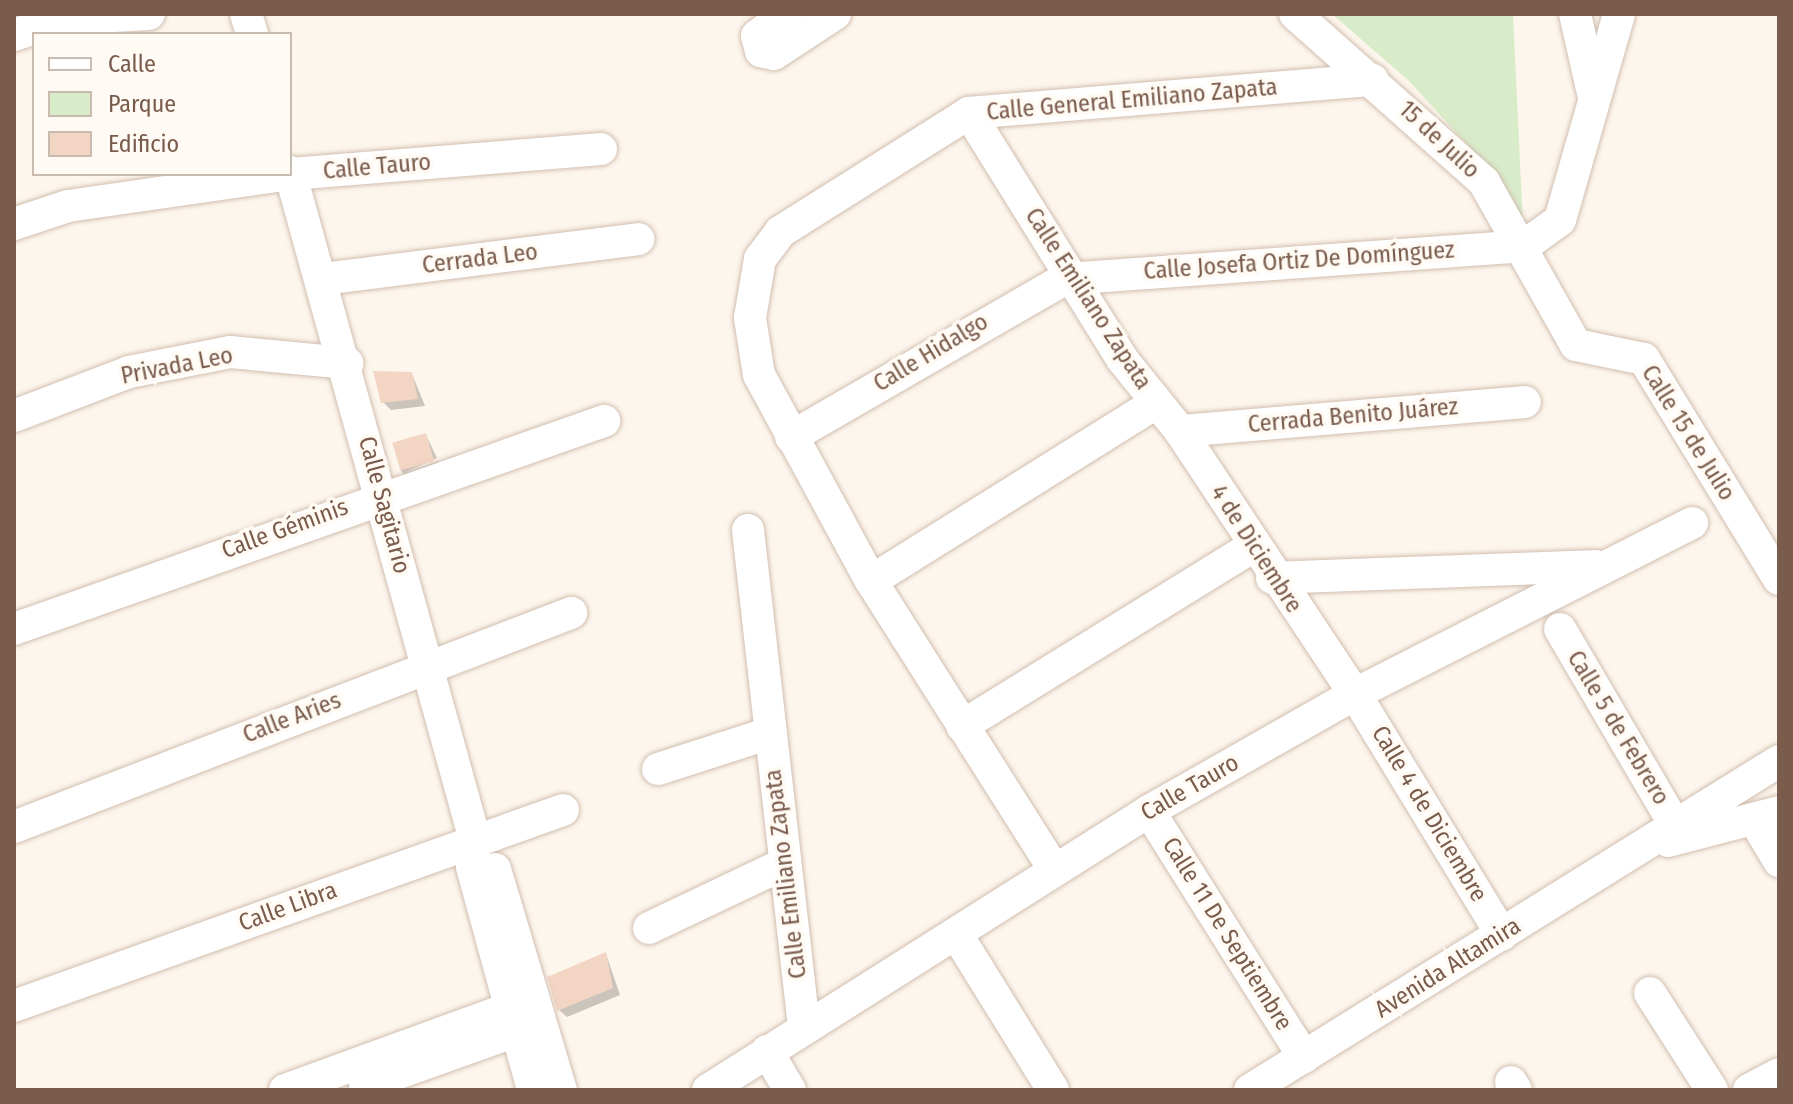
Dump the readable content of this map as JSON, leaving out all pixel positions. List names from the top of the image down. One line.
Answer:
{"streets":{"street":["Calle General Emiliano Zapata","15 de Julio","Calle Tauro","Cerrada Leo","Calle Josefa Ortiz De Domínguez","Calle Emiliano Zapata","Calle Hidalgo","Privada Leo","Cerrada Benito Juárez","Calle 15 de Julio","Calle Sagitario","Calle Géminis","4 de Diciembre","Calle Aries","Calle 5 de Febrero","Calle 4 de Diciembre","Calle Libra","Calle 11 De Septiembre","Avenida Altamira"]},"crossings":[["Calle General Emiliano Zapata","15 de Julio"],["Calle General Emiliano Zapata","Calle Emiliano Zapata"],["Calle General Emiliano Zapata","Calle Hidalgo"],["15 de Julio","Calle Josefa Ortiz De Domínguez"],["15 de Julio","Calle 15 de Julio"],["Calle Tauro","Calle Emiliano Zapata"],["Calle Tauro","4 de Diciembre"],["Calle Tauro","Calle 4 de Diciembre"],["Calle Tauro","Calle 11 De Septiembre"],["Cerrada Leo","Calle Sagitario"],["Calle Josefa Ortiz De Domínguez","Calle Emiliano Zapata"],["Calle Josefa Ortiz De Domínguez","Calle Hidalgo"],["Calle Josefa Ortiz De Domínguez","Calle 15 de Julio"],["Calle Emiliano Zapata","Calle Hidalgo"],["Calle Emiliano Zapata","4 de Diciembre"],["Privada Leo","Calle Sagitario"],["Cerrada Benito Juárez","4 de Diciembre"],["Calle Sagitario","Calle Géminis"],["Calle Sagitario","Calle Aries"],["Calle Sagitario","Calle Libra"],["4 de Diciembre","Calle 4 de Diciembre"],["Calle 5 de Febrero","Avenida Altamira"],["Calle 4 de Diciembre","Avenida Altamira"],["Calle 11 De Septiembre","Avenida Altamira"]],"legend":["Calle","Parque","Edificio"]}
